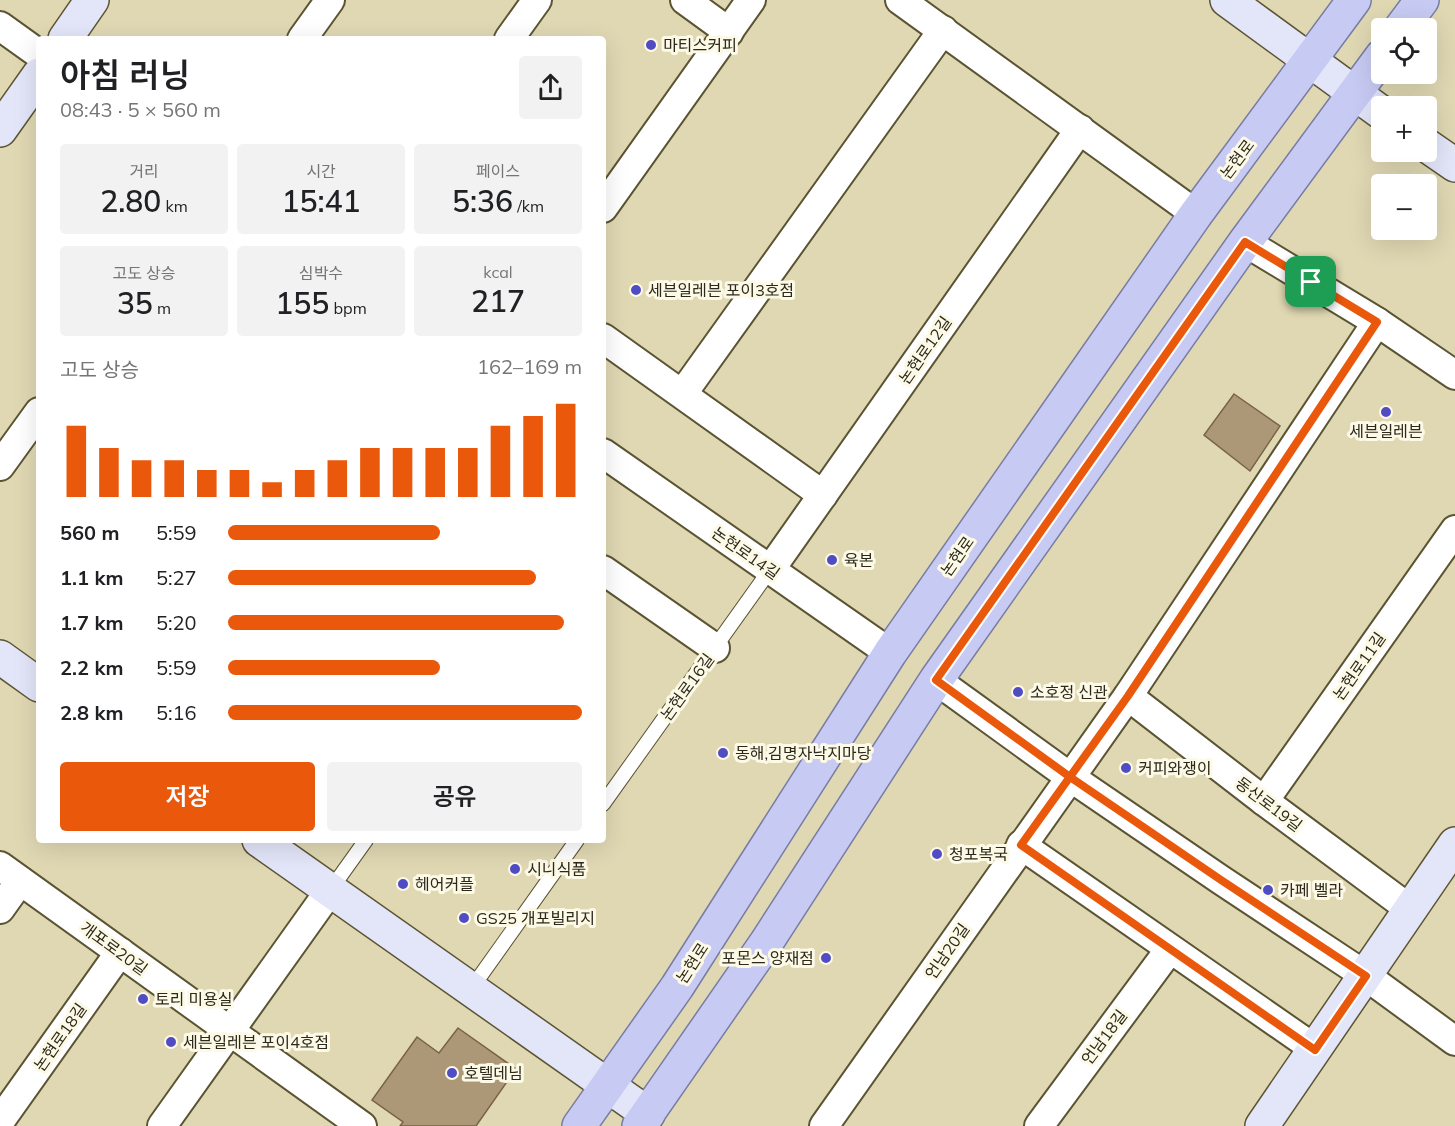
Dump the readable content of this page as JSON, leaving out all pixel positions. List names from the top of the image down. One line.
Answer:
{"streets":{"main road":["논현로"],"street":["논현로12길","논현로14길","논현로11길","동산로19길","개포로20길","언남20길","논현로18길","언남18길"],"lane":["논현로16길"]},"crossings":[["논현로","논현로14길"],["논현로12길","논현로14길"],["논현로12길","논현로16길"],["논현로14길","논현로16길"],["논현로11길","동산로19길"],["개포로20길","논현로18길"]],"places":["마티스커피","세븐일레븐 포이3호점","세븐일레븐","육본","소호정 신관","동해,김명자낙지마당","커피와쟁이","청포복국","시니식품","헤어커플","카페 벨라","GS25 개포빌리지","포몬스 양재점","토리 미용실","세븐일레븐 포이4호점","호텔데님"],"page":{"map_buttons":["+","−"],"heading":["아침 러닝","08:43 · 5 × 560 m"],"stats":[["거리","2.80 km"],["시간","15:41"],["페이스","5:36 /km"],["고도 상승","35 m"],["심박수","155 bpm"],["kcal","217"]],"chart":["고도 상승","162–169 m"],"list":[{"name":"560 m","note":"5:59"},{"name":"1.1 km","note":"5:27"},{"name":"1.7 km","note":"5:20"},{"name":"2.2 km","note":"5:59"},{"name":"2.8 km","note":"5:16"}],"buttons":["저장","공유"]}}
